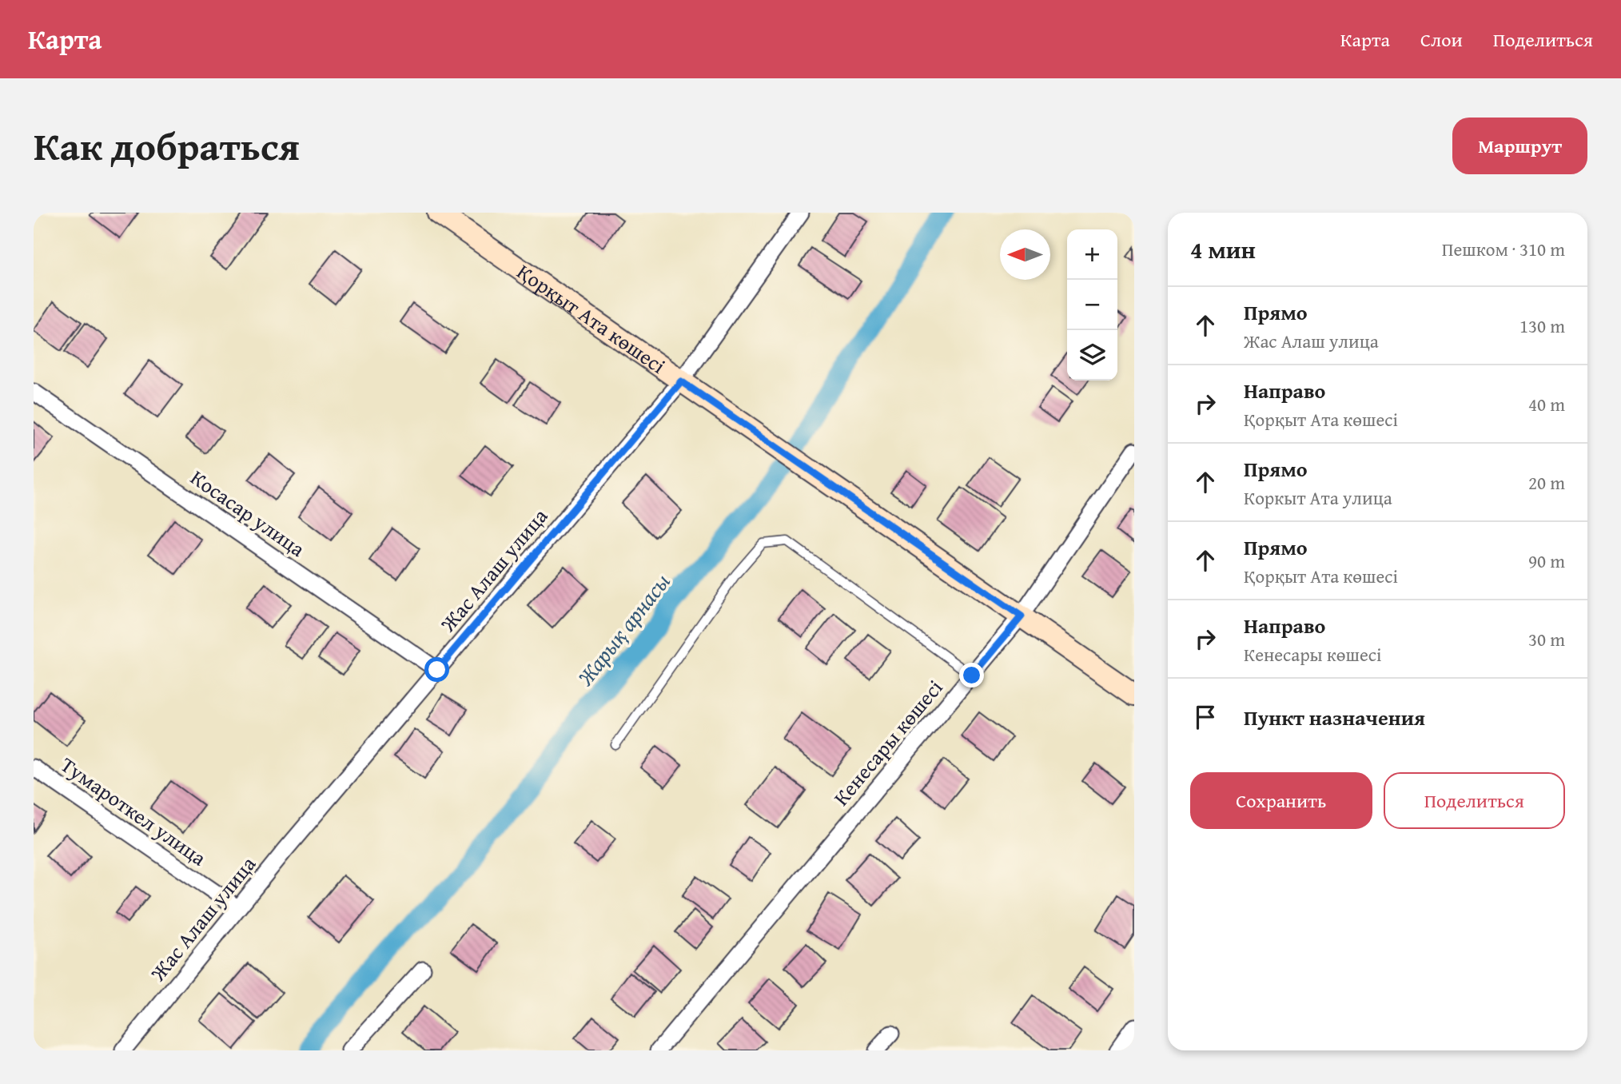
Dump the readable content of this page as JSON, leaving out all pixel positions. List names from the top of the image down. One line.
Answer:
{"streets":{"main road":["Қорқыт Ата көшесі"],"street":["Косасар улица","Жас Алаш улица","Кенесары көшесі","Тумароткел улица"]},"crossings":[["Қорқыт Ата көшесі","Жас Алаш улица"],["Қорқыт Ата көшесі","Кенесары көшесі"],["Косасар улица","Жас Алаш улица"],["Жас Алаш улица","Тумароткел улица"]],"water":["Жарық арнасы"],"north":"left","page":{"header":"Карта","nav":["Карта","Слои","Поделиться"],"title":"Как добраться","buttons":["Маршрут",["Сохранить","Поделиться"]],"heading":["4 мин","Пешком · 310 m"],"map_buttons":["+","−"],"list":[["Прямо","Жас Алаш улица","130 m"],["Направо","Қорқыт Ата көшесі","40 m"],["Прямо","Коркыт Ата улица","20 m"],["Прямо","Қорқыт Ата көшесі","90 m"],["Направо","Кенесары көшесі","30 m"],"Пункт назначения"]}}
